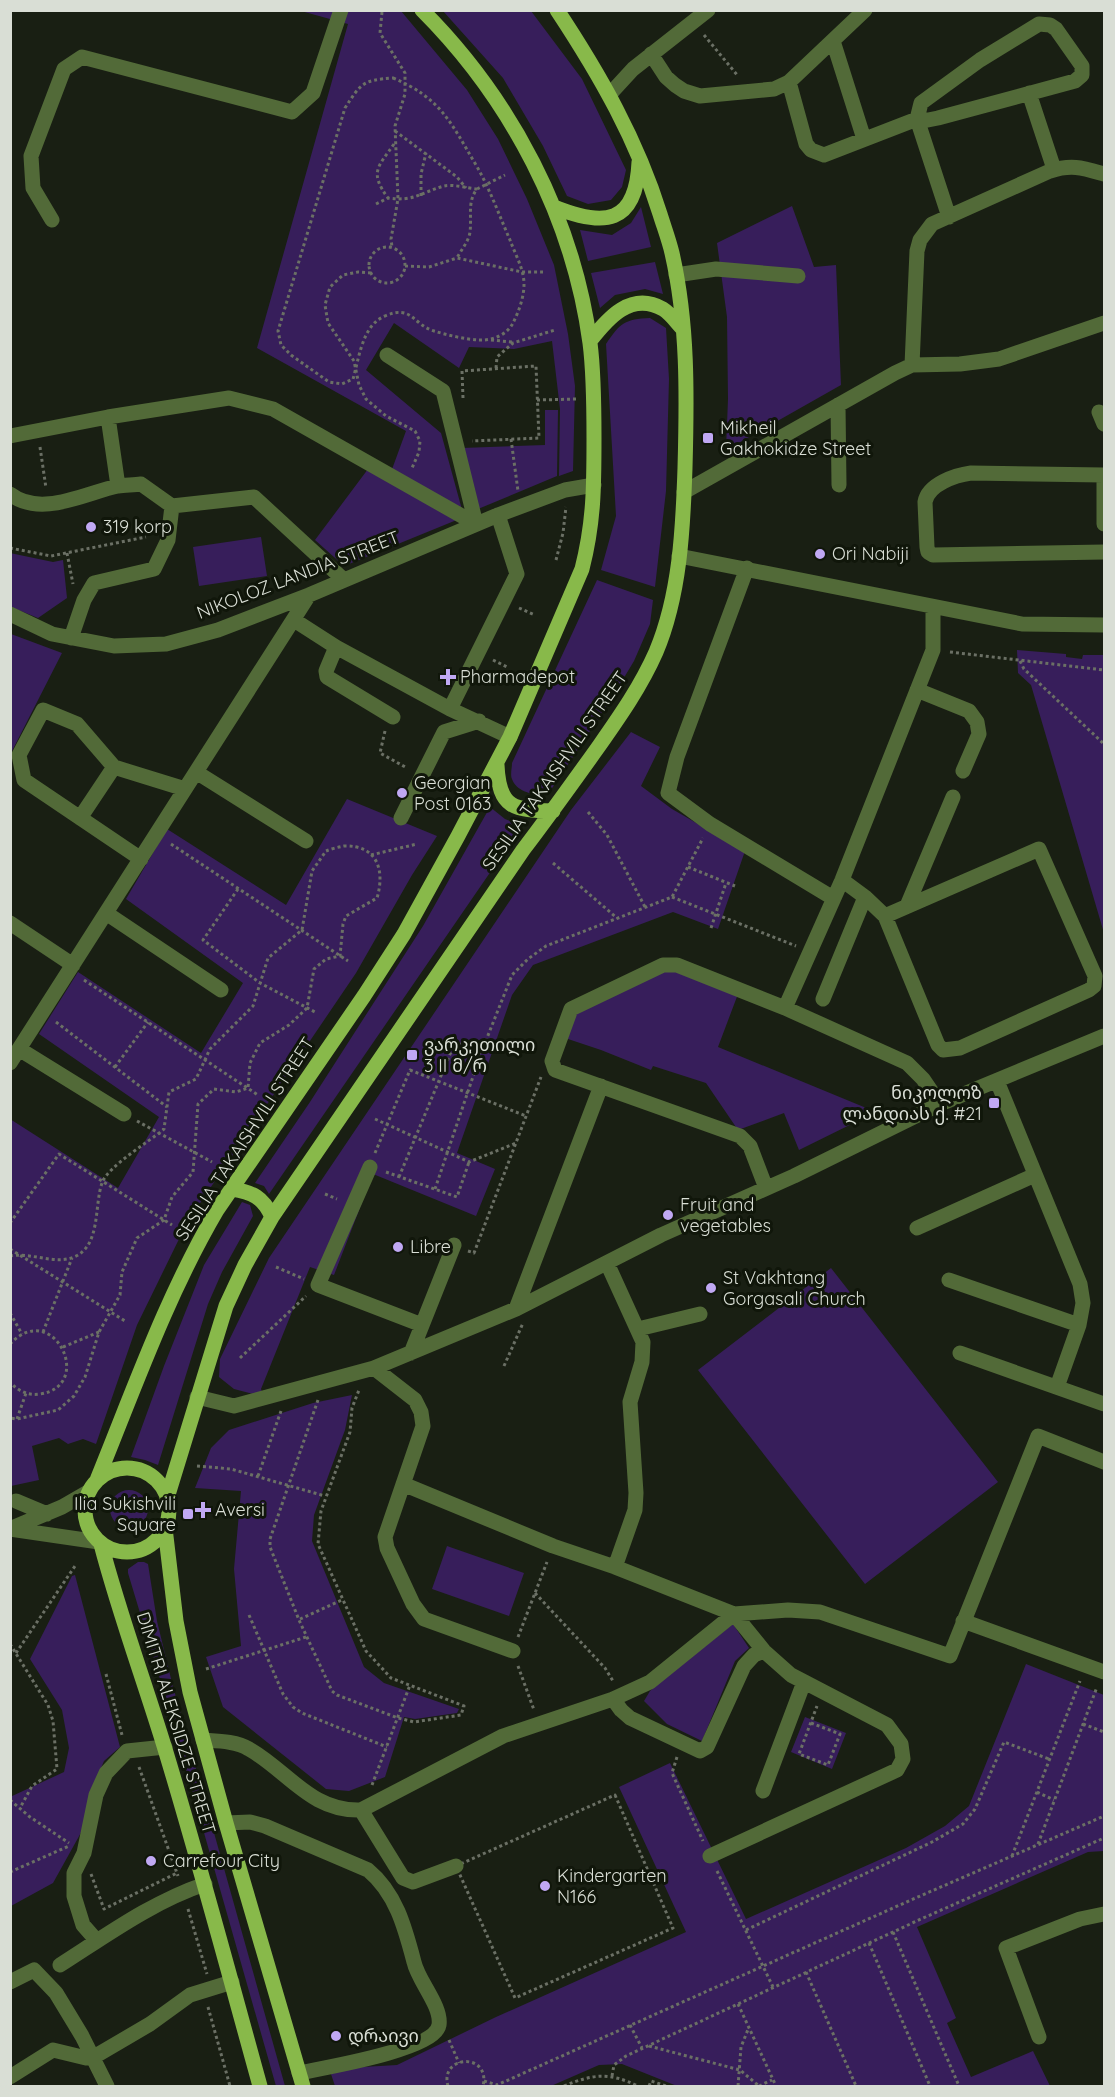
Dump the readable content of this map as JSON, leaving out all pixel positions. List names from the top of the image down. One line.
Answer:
{"streets":{"main road":["SESILIA TAKAISHVILI STREET","DIMITRI ALEKSIDZE STREET"],"street":["NIKOLOZ LANDIA STREET"]},"crossings":[["NIKOLOZ LANDIA STREET","SESILIA TAKAISHVILI STREET"],["SESILIA TAKAISHVILI STREET","DIMITRI ALEKSIDZE STREET"]],"places":{"transit":["Mikheil Gakhokidze Street","ვარკეთილი 3 II მ/რ","ნიკოლოზ ლანდიას ქ. #21","Ilia Sukishvili Square"],"other":["319 korp","Ori Nabiji","Georgian Post 0163","Fruit and vegetables","Libre","St Vakhtang Gorgasali Church","Carrefour City","Kindergarten N166","დრაივი"],"health":["Pharmadepot","Aversi"]}}
